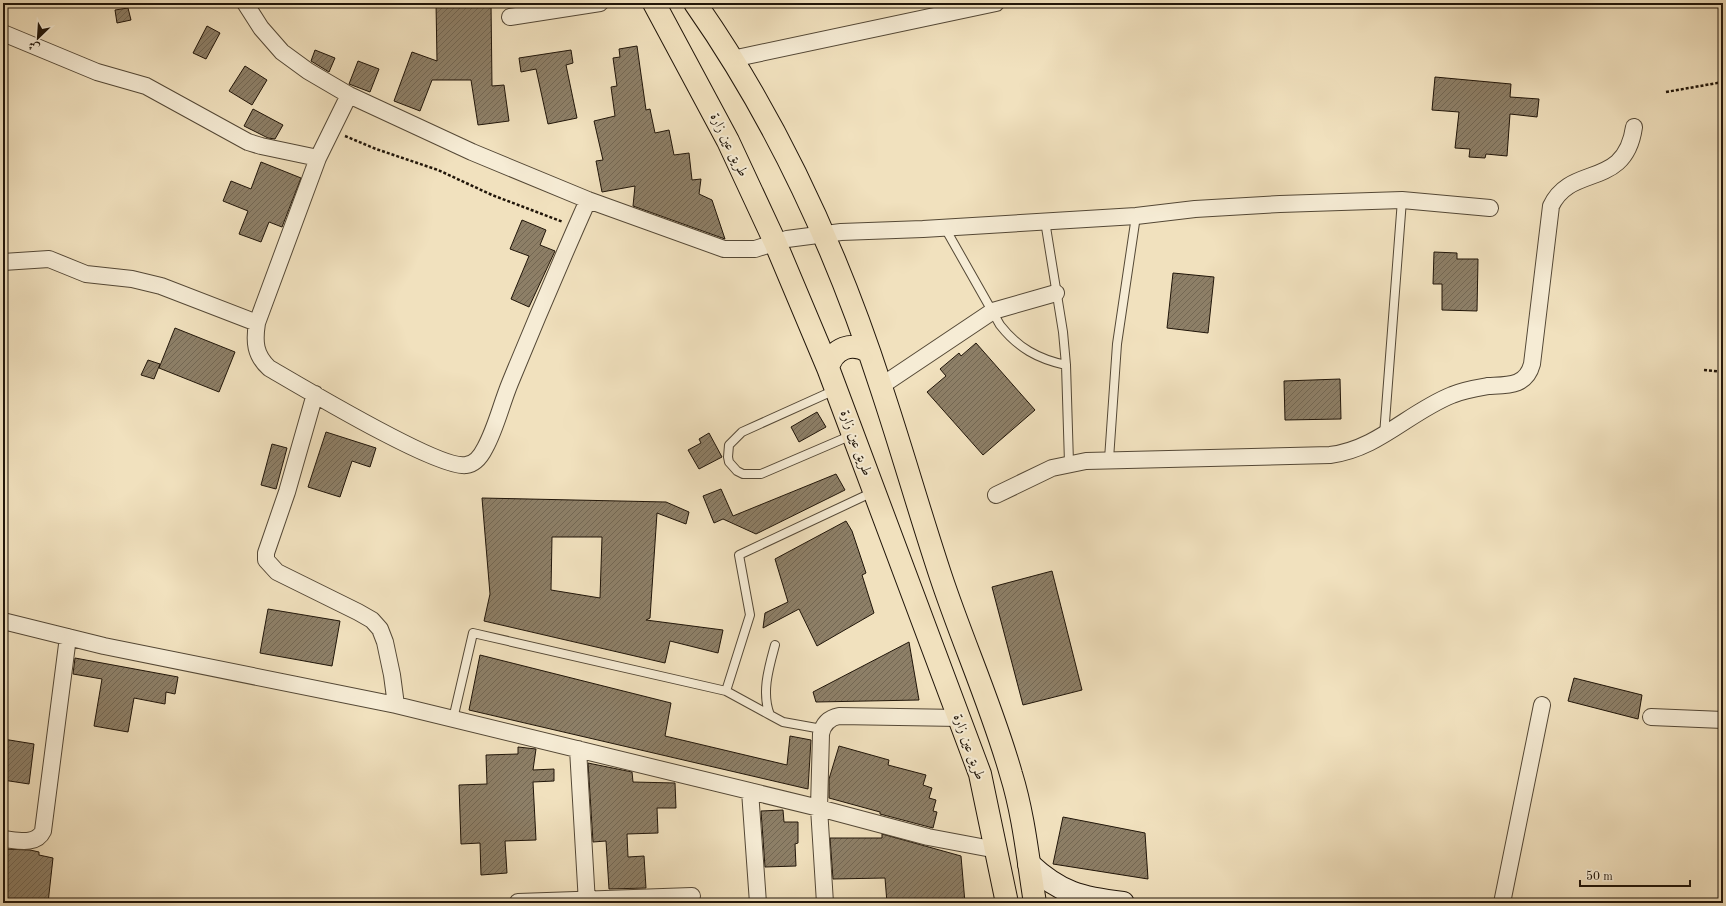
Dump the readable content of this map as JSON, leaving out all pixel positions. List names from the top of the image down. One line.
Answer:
{"streets":{"main road":["طريق عين زارة"]},"scale_bar":"50 m","north":"bottom left"}
